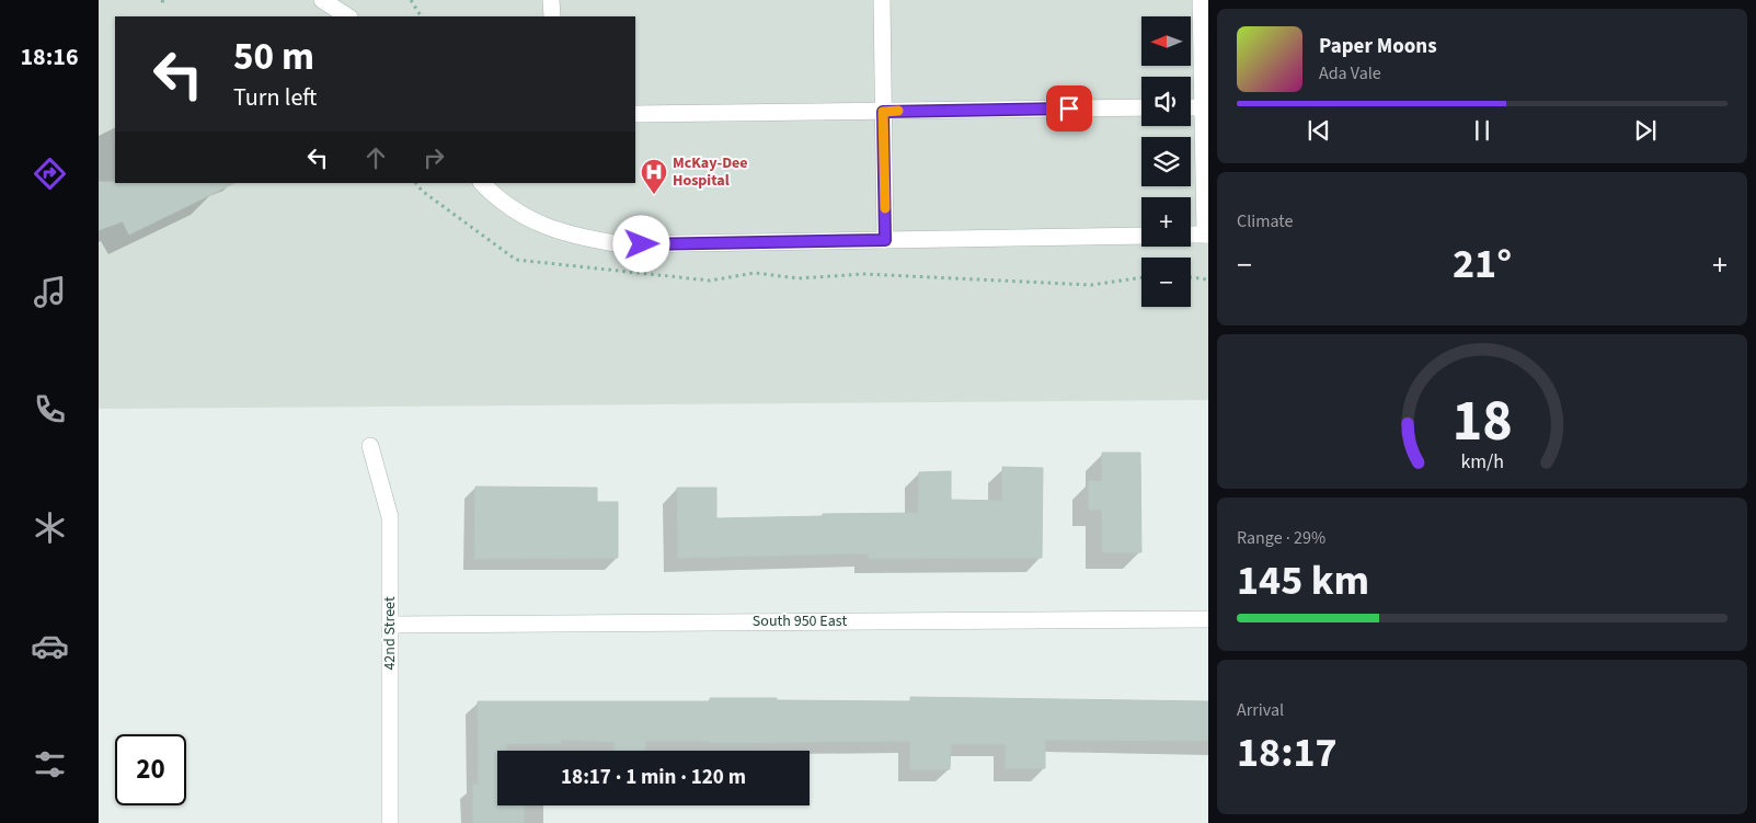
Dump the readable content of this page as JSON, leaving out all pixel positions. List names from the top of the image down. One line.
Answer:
{"streets":{"street":["South 950 East","42nd Street"]},"crossings":[["South 950 East","42nd Street"]],"places":{"hospital":["McKay-Dee Hospital"]},"north":"left","page":{"tabs":"18:16","map_buttons":["+","−"],"turn":["50 m","Turn left"],"song":["Paper Moons","Ada Vale"],"tile":["Climate",["Range · 29%","145 km"],["Arrival","18:17"]],"heat":["−","21°","+"],"limit":"20","trip":"18:17 · 1 min · 120 m","gauge":["18","km/h"]}}
